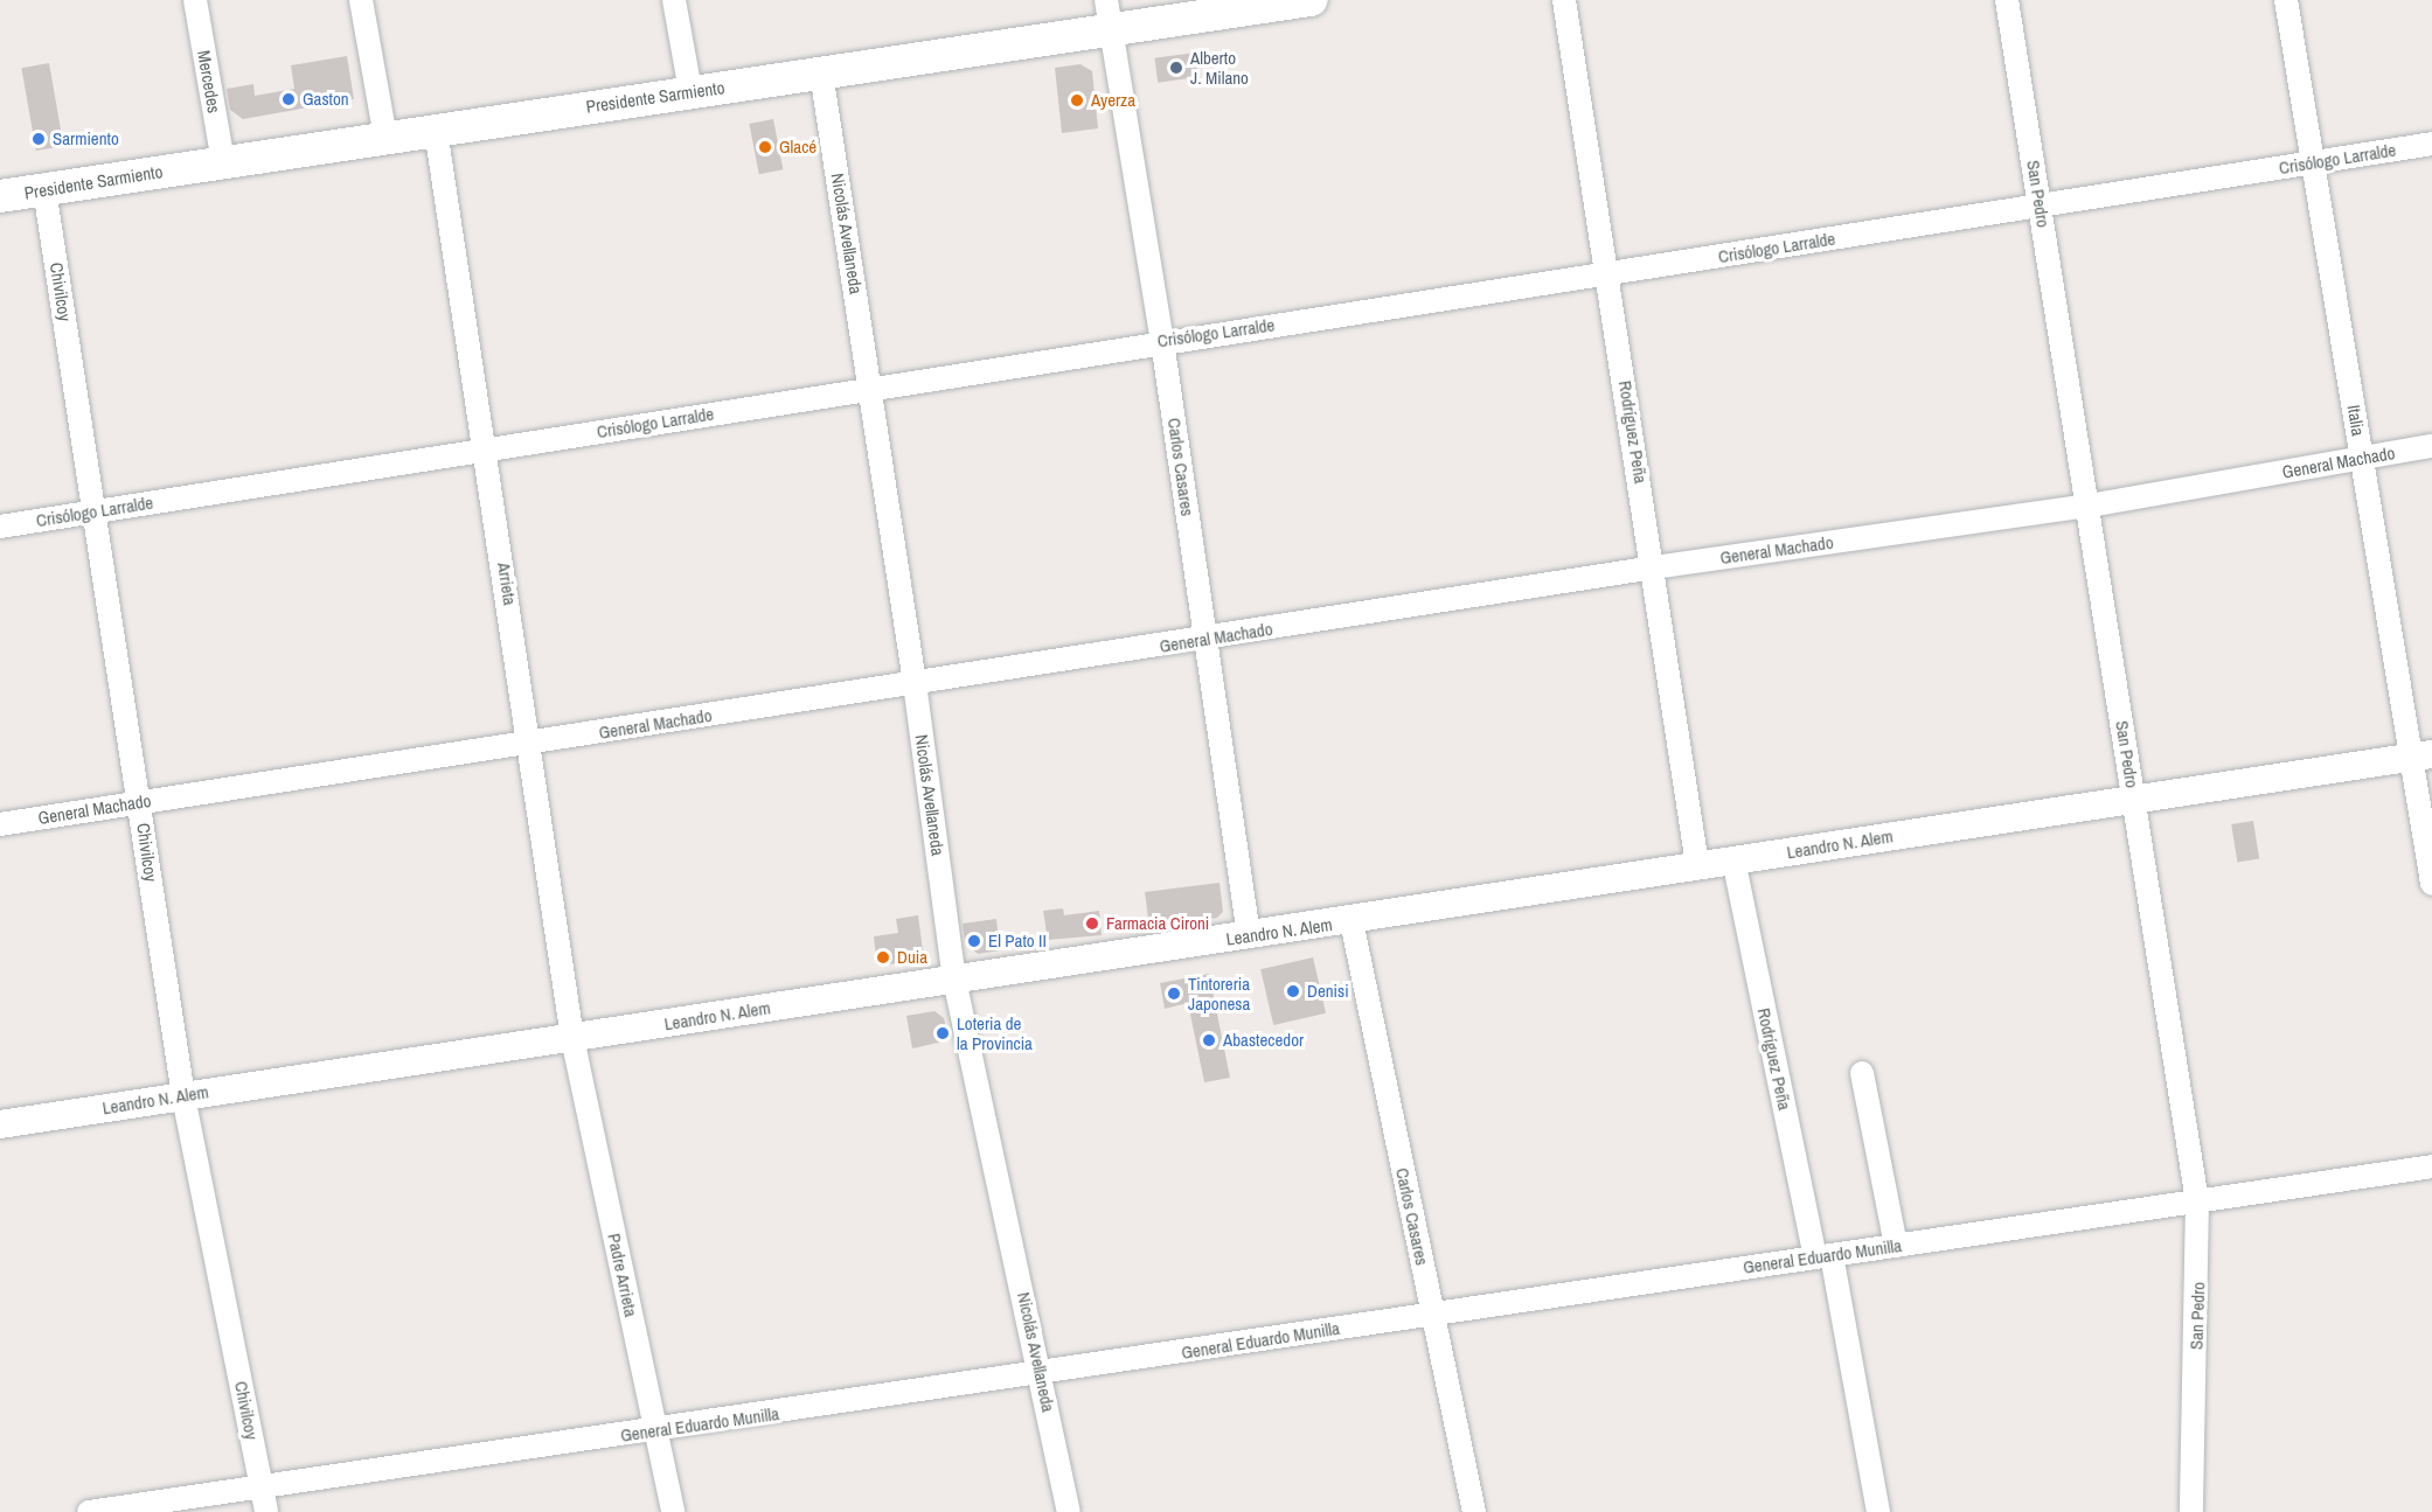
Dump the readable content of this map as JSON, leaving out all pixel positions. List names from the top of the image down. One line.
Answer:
{"streets":{"main road":["Presidente Sarmiento"],"street":["Mercedes","Crisólogo Larralde","San Pedro","Nicolás Avellaneda","Chivilcoy","Italia","Rodríguez Peña","General Machado","Carlos Casares","Arrieta","Leandro N. Alem","General Eduardo Munilla","Padre Arrieta"]},"crossings":[["Mercedes","Presidente Sarmiento"],["Presidente Sarmiento","Nicolás Avellaneda"],["Presidente Sarmiento","Chivilcoy"],["Presidente Sarmiento","Carlos Casares"],["Presidente Sarmiento","Arrieta"],["Crisólogo Larralde","San Pedro"],["Crisólogo Larralde","Nicolás Avellaneda"],["Crisólogo Larralde","Chivilcoy"],["Crisólogo Larralde","Italia"],["Crisólogo Larralde","Rodríguez Peña"],["Crisólogo Larralde","Carlos Casares"],["Crisólogo Larralde","Arrieta"],["San Pedro","General Machado"],["San Pedro","Leandro N. Alem"],["San Pedro","General Eduardo Munilla"],["Nicolás Avellaneda","General Machado"],["Nicolás Avellaneda","Leandro N. Alem"],["Nicolás Avellaneda","General Eduardo Munilla"],["Chivilcoy","General Machado"],["Chivilcoy","Leandro N. Alem"],["Chivilcoy","General Eduardo Munilla"],["Italia","General Machado"],["Italia","Leandro N. Alem"],["Rodríguez Peña","General Machado"],["Rodríguez Peña","Leandro N. Alem"],["Rodríguez Peña","General Eduardo Munilla"],["General Machado","Carlos Casares"],["General Machado","Arrieta"],["Carlos Casares","Leandro N. Alem"],["Carlos Casares","General Eduardo Munilla"],["Arrieta","Leandro N. Alem"],["Arrieta","Padre Arrieta"],["Leandro N. Alem","Padre Arrieta"],["General Eduardo Munilla","Padre Arrieta"]],"places":["Alberto J. Milano","Gaston","Ayerza","Sarmiento","Glacé","Farmacia Cironi","El Pato II","Duia","Denisi","Tintoreria Japonesa","Loteria de la Provincia","Abastecedor"]}
